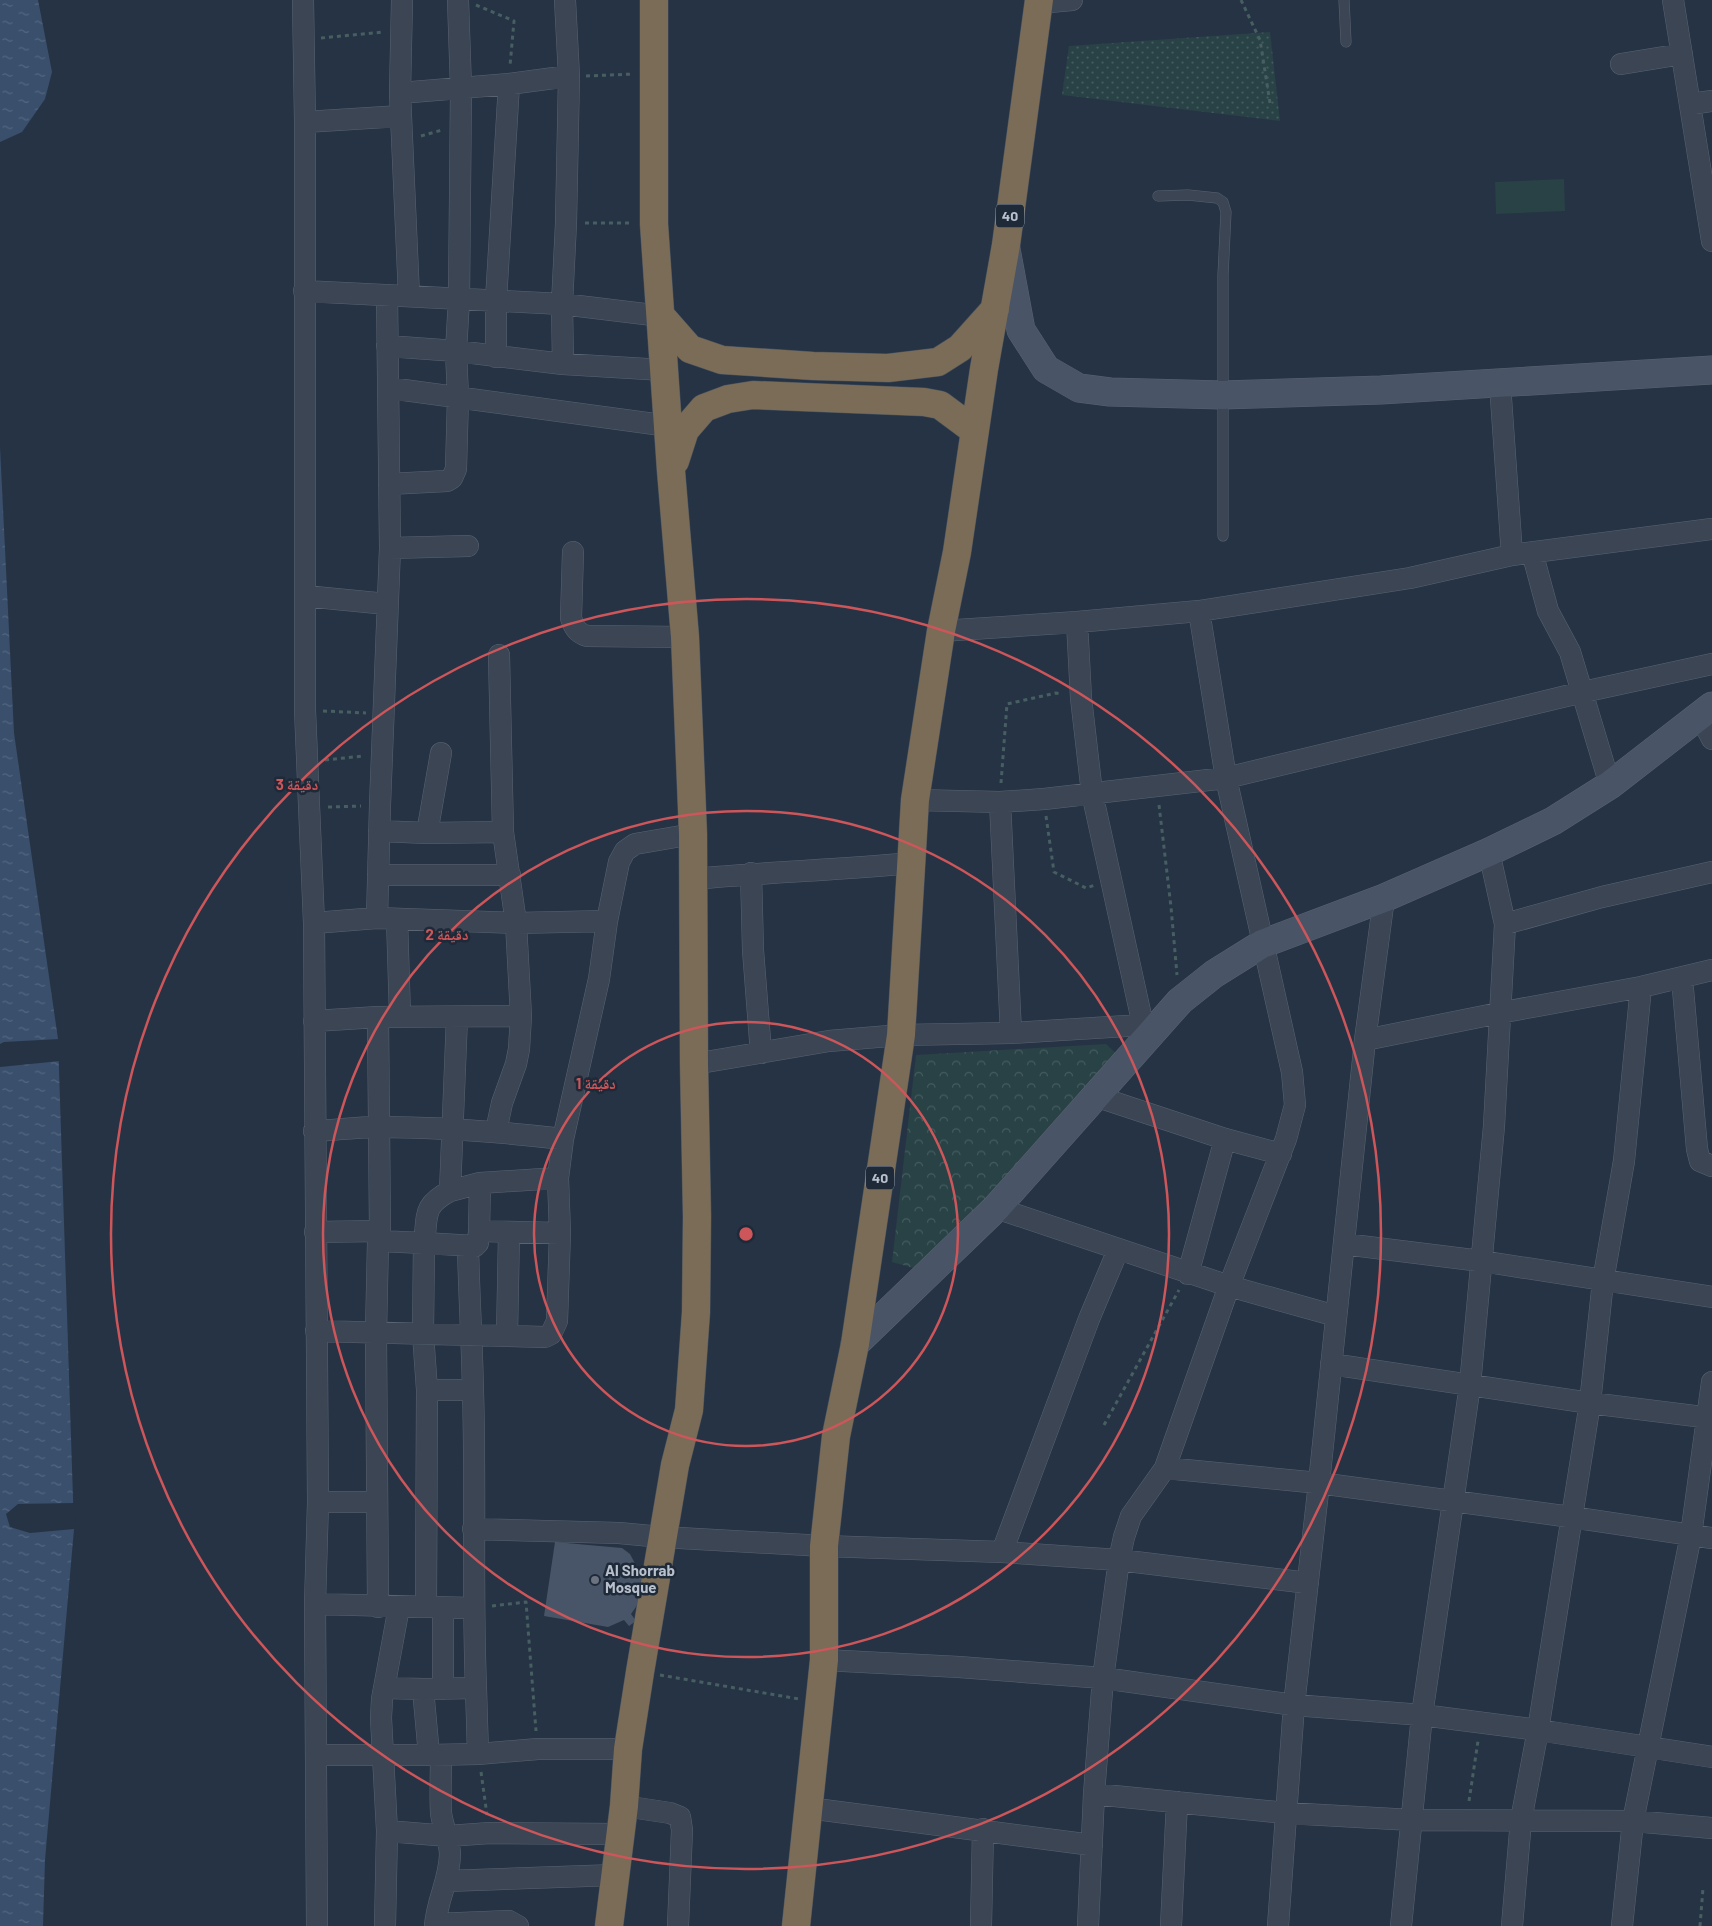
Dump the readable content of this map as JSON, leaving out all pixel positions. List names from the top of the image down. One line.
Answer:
{"streets":{"highway":["40"]},"places":["Al Shorrab Mosque"],"rings":["3 دقيقة","2 دقيقة","1 دقيقة"]}
